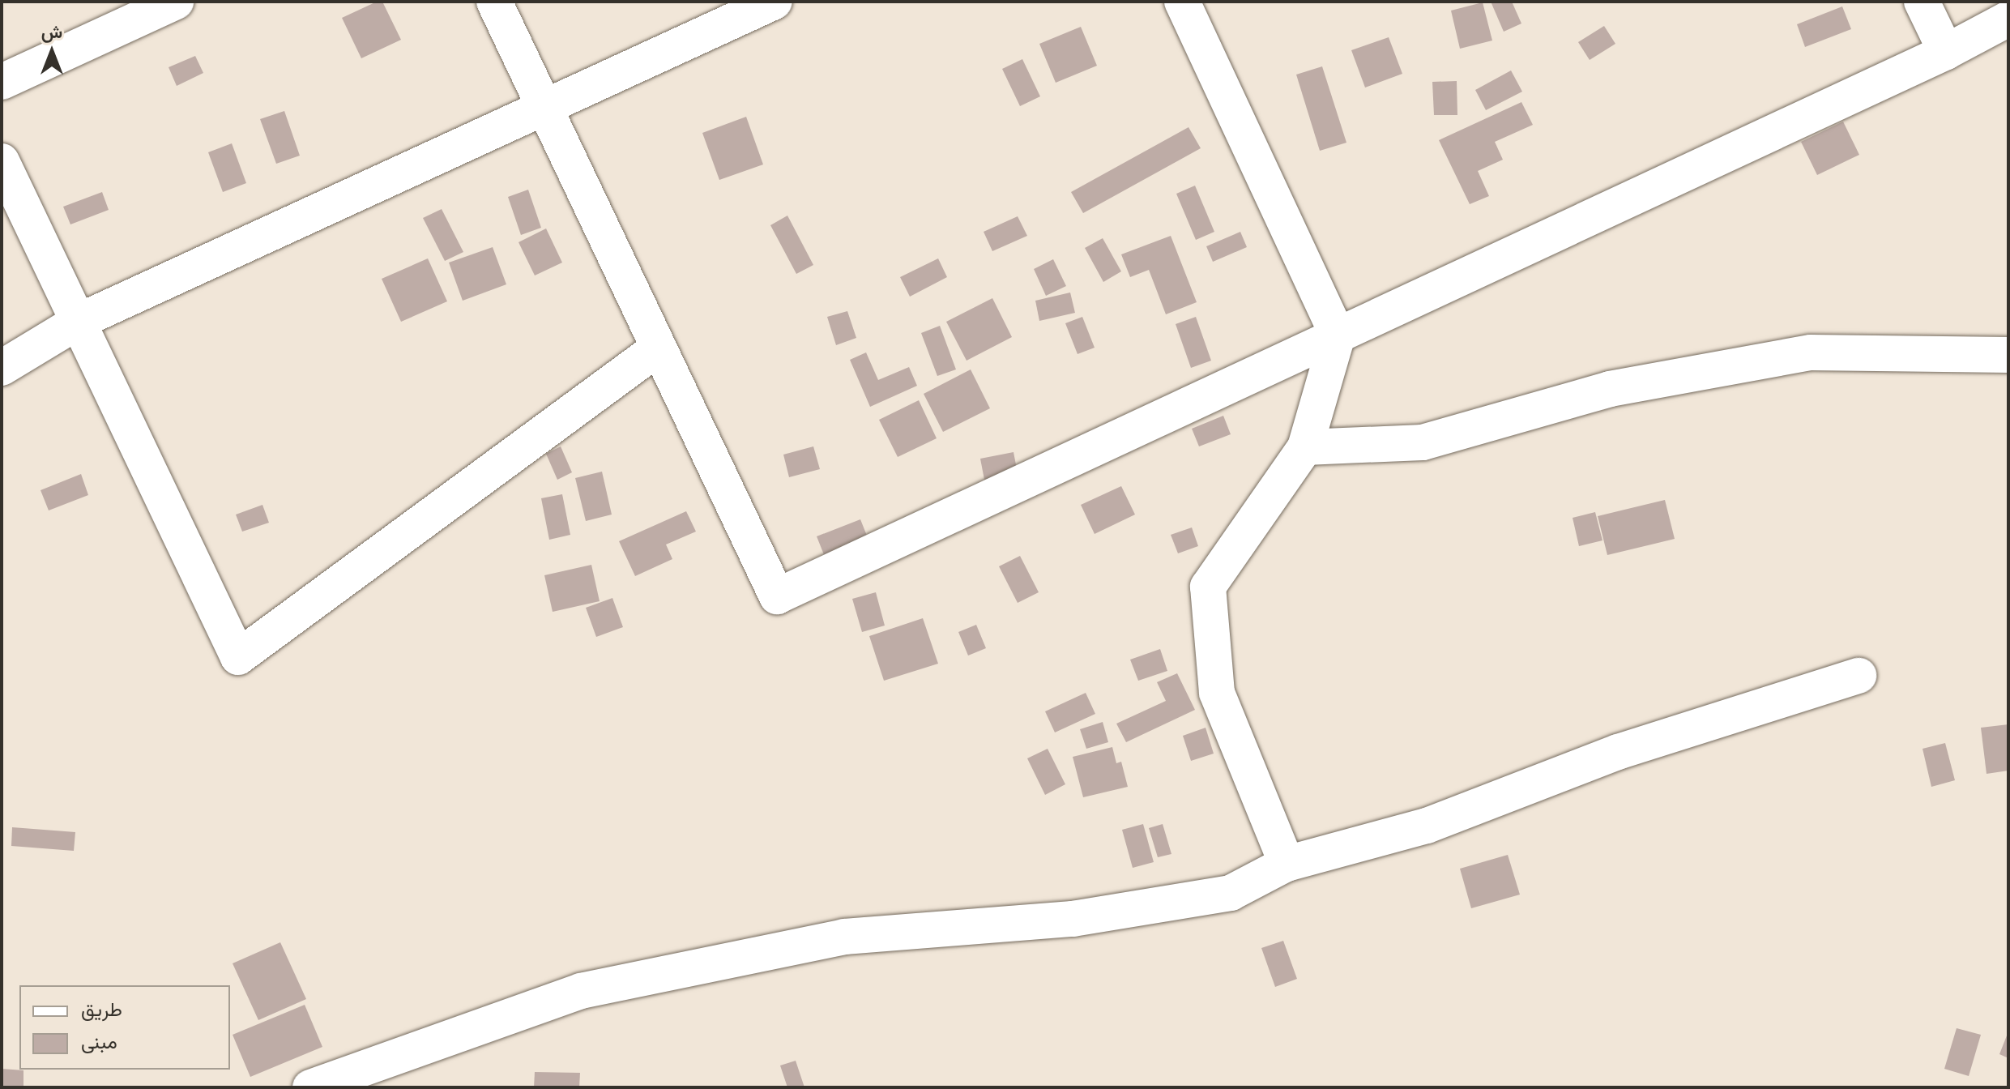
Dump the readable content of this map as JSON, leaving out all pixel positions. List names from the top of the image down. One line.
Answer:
{"legend":["طريق","مبنى"],"north":"top"}
